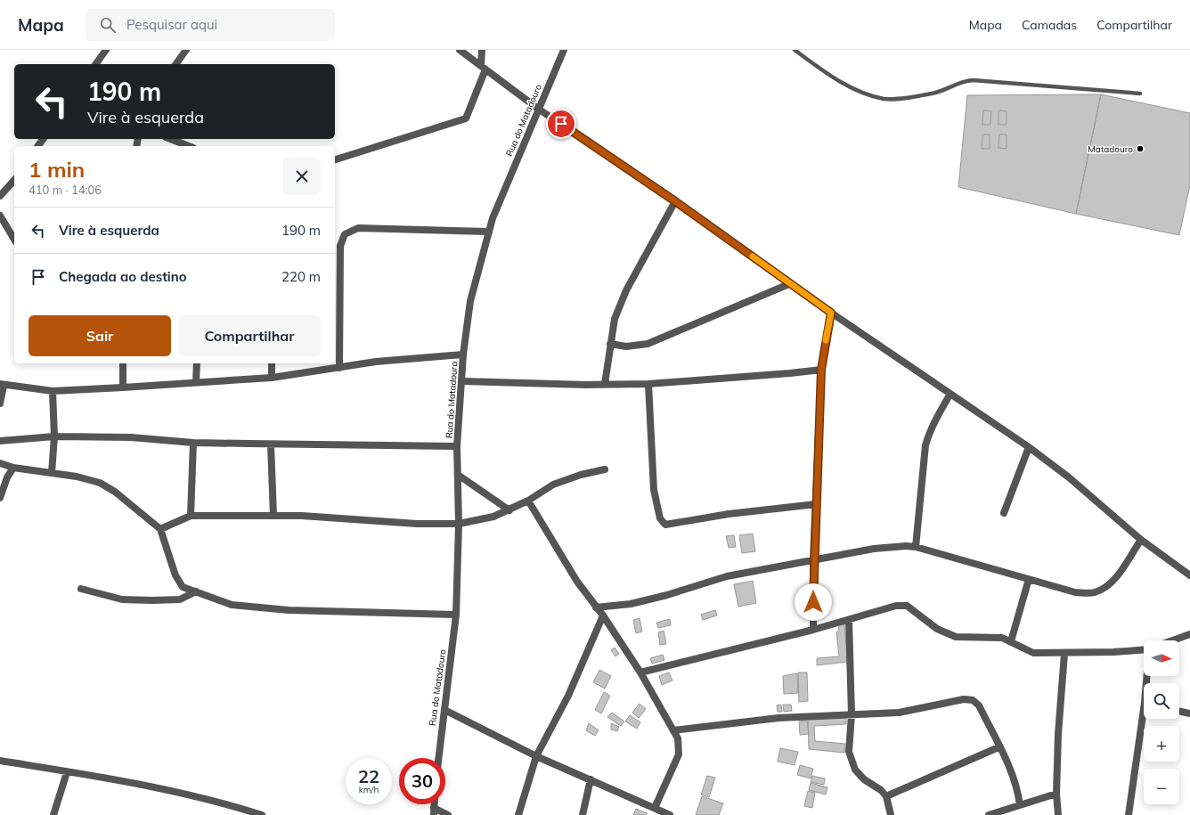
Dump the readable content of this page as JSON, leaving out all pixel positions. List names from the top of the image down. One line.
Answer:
{"streets":{"street":["Rua do Matadouro"]},"places":["Matadouro"],"north":"right","page":{"header":"Mapa","search":"Pesquisar aqui","nav":["Mapa","Camadas","Compartilhar"],"turn":["190 m","Vire à esquerda"],"heading":["1 min","410 m · 14:06"],"list":[{"name":"Vire à esquerda","value":"190 m"},{"name":"Chegada ao destino","value":"220 m"}],"buttons":["Sair","Compartilhar"],"map_buttons":["+","−"],"speed":"22 km/h","limit":"30"}}
